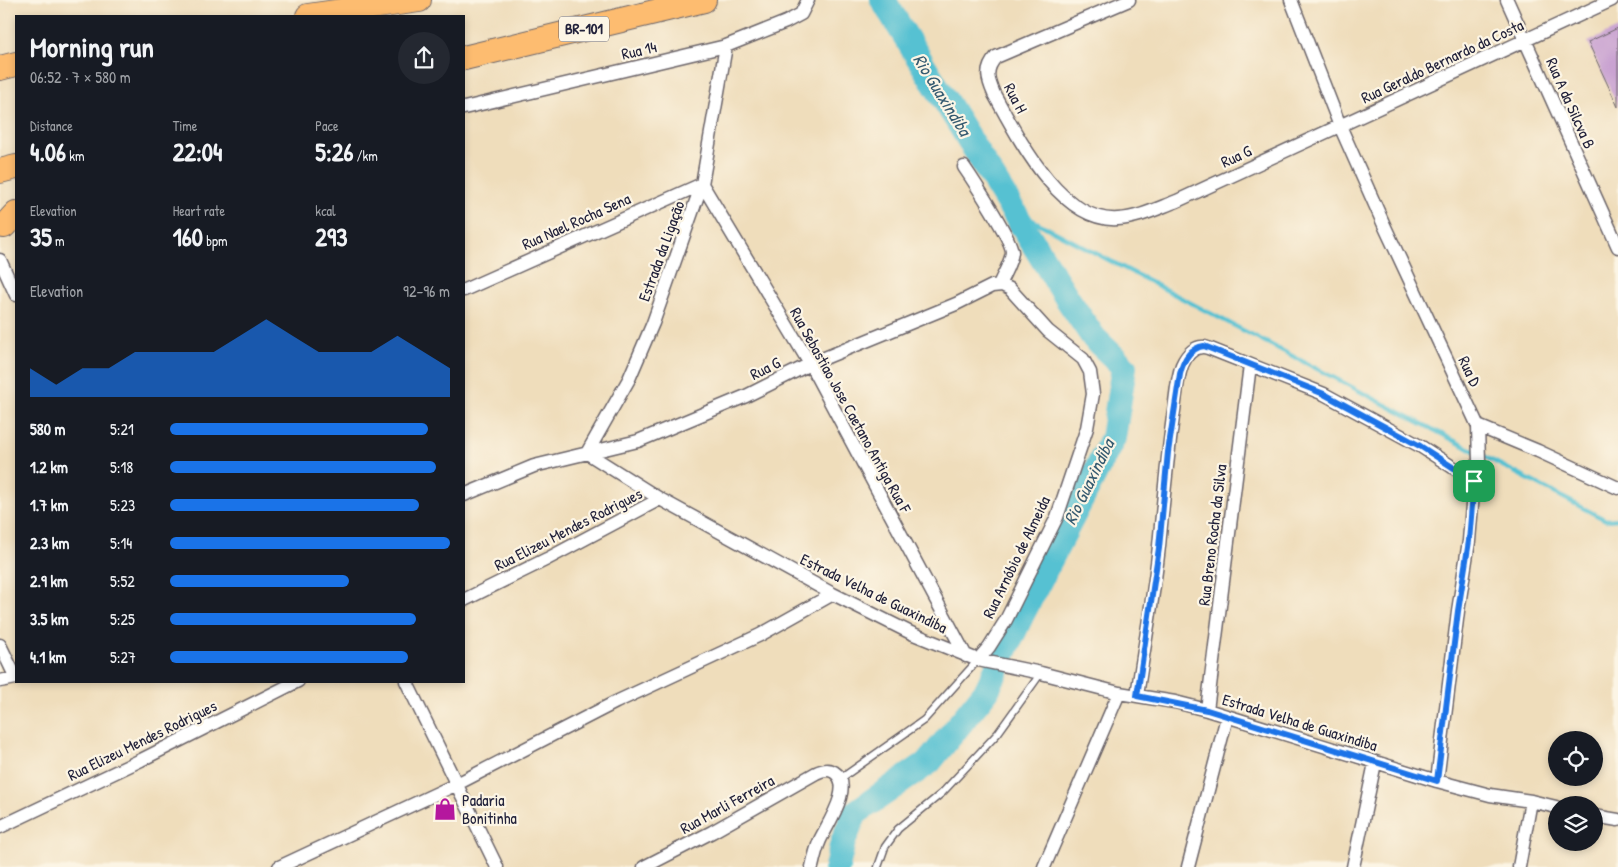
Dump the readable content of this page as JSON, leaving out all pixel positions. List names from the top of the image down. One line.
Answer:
{"streets":{"highway":["BR-101"],"street":["Rua 14","Rua Geraldo Bernardo da Costa","Rua H","Rua A da Silcva B","Rua G","Rua Nael Rocha Sena","Estrada da Ligação","Rua D","Rua Sebastiao Jose Caetano Antiga Rua F","Rua Elizeu Mendes Rodrigues","Rua Breno Rocha da Silva","Rua Arnóbio de Almeida","Estrada Velha de Guaxindiba","Rua Marli Ferreira"]},"crossings":[["Rua 14","Estrada da Ligação"],["Rua Geraldo Bernardo da Costa","Rua A da Silcva B"],["Rua Geraldo Bernardo da Costa","Rua G"],["Rua Geraldo Bernardo da Costa","Rua D"],["Rua H","Rua G"],["Rua G","Estrada da Ligação"],["Rua G","Rua D"],["Rua G","Rua Sebastiao Jose Caetano Antiga Rua F"],["Rua G","Rua Arnóbio de Almeida"],["Rua G","Estrada Velha de Guaxindiba"],["Rua Nael Rocha Sena","Estrada da Ligação"],["Rua Nael Rocha Sena","Rua Sebastiao Jose Caetano Antiga Rua F"],["Estrada da Ligação","Rua Sebastiao Jose Caetano Antiga Rua F"],["Estrada da Ligação","Estrada Velha de Guaxindiba"],["Rua D","Estrada Velha de Guaxindiba"],["Rua Sebastiao Jose Caetano Antiga Rua F","Rua Arnóbio de Almeida"],["Rua Sebastiao Jose Caetano Antiga Rua F","Estrada Velha de Guaxindiba"],["Rua Elizeu Mendes Rodrigues","Estrada Velha de Guaxindiba"],["Rua Breno Rocha da Silva","Estrada Velha de Guaxindiba"],["Rua Arnóbio de Almeida","Estrada Velha de Guaxindiba"]],"water":["Rio Guaxindiba"],"places":{"shop":["Padaria Bonitinha"]},"page":{"heading":["Morning run","06:52 · 7 × 580 m"],"stats":[["Distance","4.06 km"],["Time","22:04"],["Pace","5:26 /km"],["Elevation","35 m"],["Heart rate","160 bpm"],["kcal","293"]],"chart":["Elevation","92–96 m"],"list":[{"name":"580 m","note":"5:21"},{"name":"1.2 km","note":"5:18"},{"name":"1.7 km","note":"5:23"},{"name":"2.3 km","note":"5:14"},{"name":"2.9 km","note":"5:52"},{"name":"3.5 km","note":"5:25"},{"name":"4.1 km","note":"5:27"}]}}
